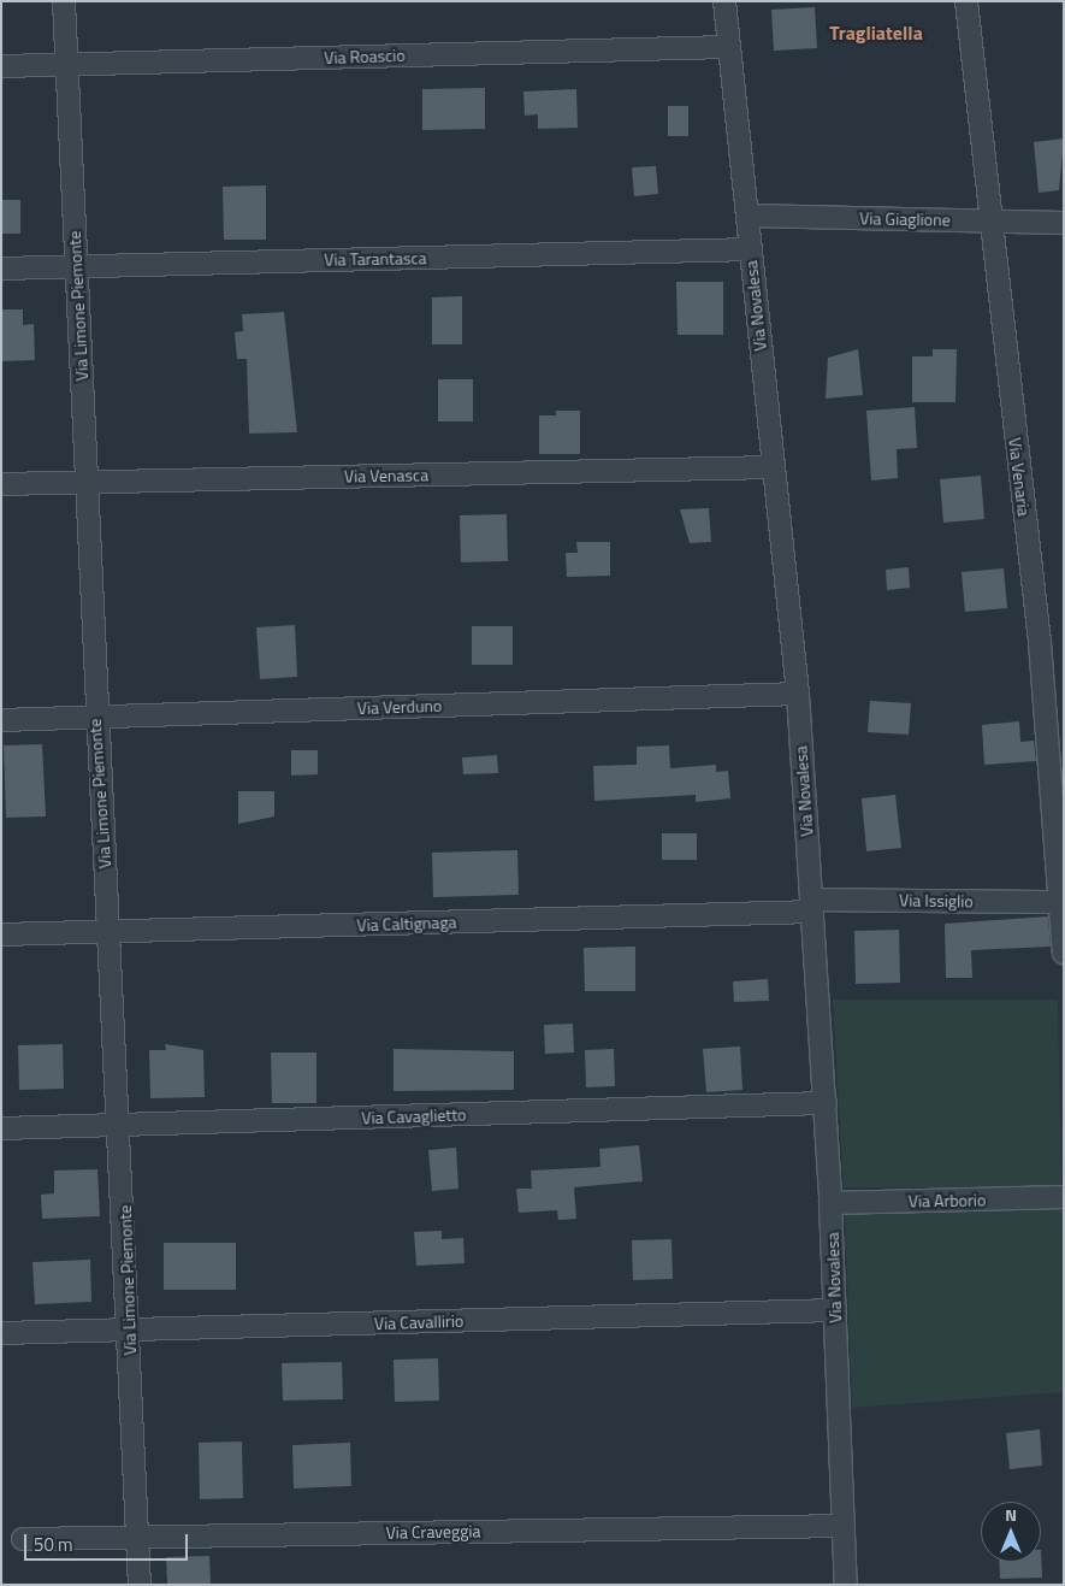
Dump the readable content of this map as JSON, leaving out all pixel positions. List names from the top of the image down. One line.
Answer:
{"streets":{"street":["Via Roascio","Via Giaglione","Via Tarantasca","Via Limone Piemonte","Via Novalesa","Via Venasca","Via Venaria","Via Verduno","Via Issiglio","Via Caltignaga","Via Cavaglietto","Via Arborio","Via Cavallirio","Via Craveggia"]},"crossings":[["Via Roascio","Via Limone Piemonte"],["Via Roascio","Via Novalesa"],["Via Giaglione","Via Novalesa"],["Via Giaglione","Via Venaria"],["Via Tarantasca","Via Limone Piemonte"],["Via Tarantasca","Via Novalesa"],["Via Limone Piemonte","Via Venasca"],["Via Limone Piemonte","Via Verduno"],["Via Limone Piemonte","Via Caltignaga"],["Via Limone Piemonte","Via Cavaglietto"],["Via Limone Piemonte","Via Cavallirio"],["Via Limone Piemonte","Via Craveggia"],["Via Novalesa","Via Venasca"],["Via Novalesa","Via Verduno"],["Via Novalesa","Via Issiglio"],["Via Novalesa","Via Caltignaga"],["Via Novalesa","Via Cavaglietto"],["Via Novalesa","Via Arborio"],["Via Novalesa","Via Cavallirio"],["Via Novalesa","Via Craveggia"],["Via Venaria","Via Issiglio"],["Via Issiglio","Via Caltignaga"]],"districts":["Tragliatella"],"scale_bar":"50 m","north":"top"}
